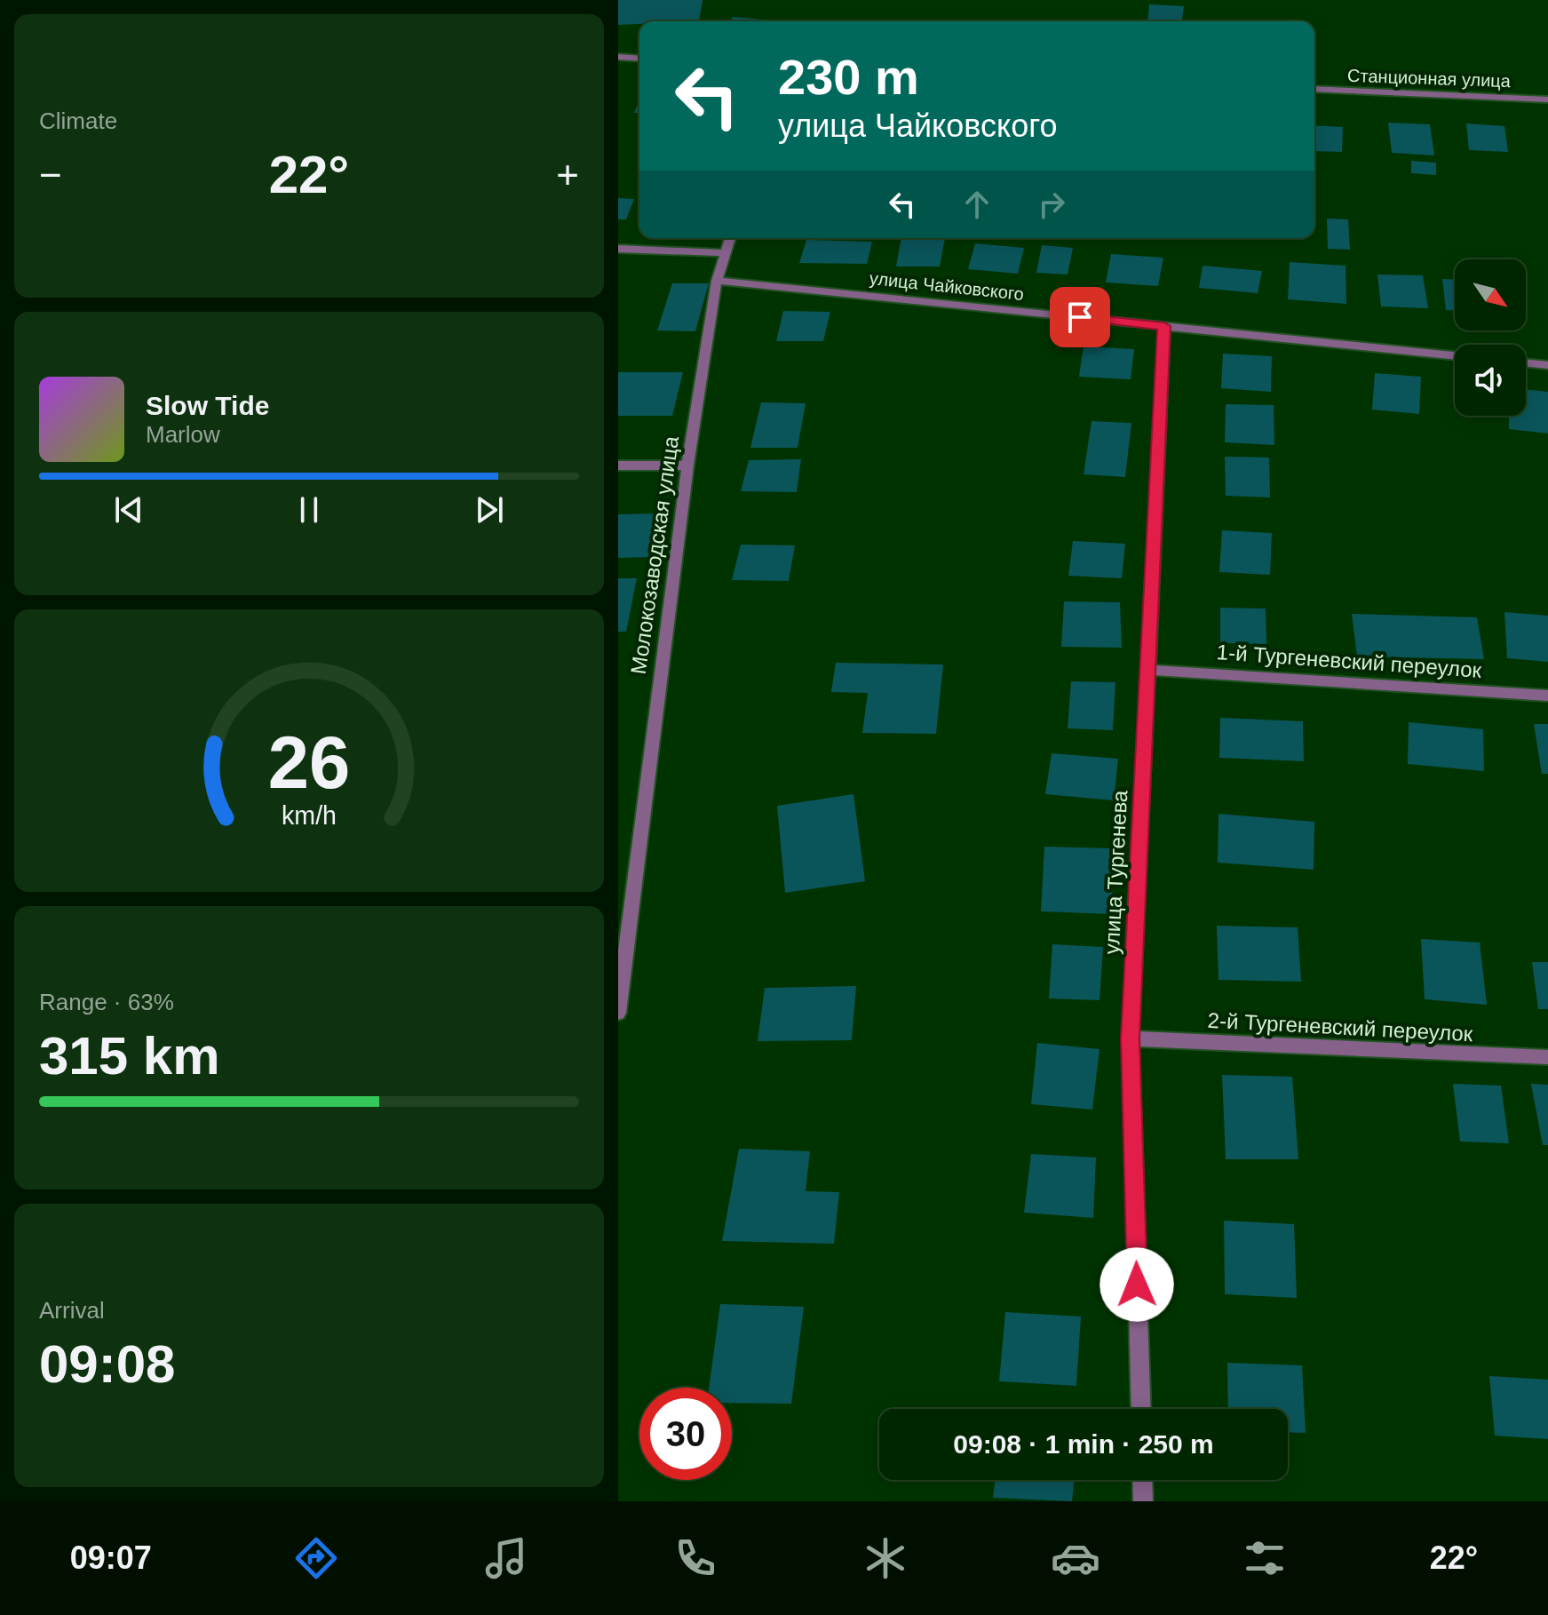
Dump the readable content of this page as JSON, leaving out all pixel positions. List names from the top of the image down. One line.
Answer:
{"streets":{"street":["Станционная улица","улица Чайковского","Молокозаводская улица","1-й Тургеневский переулок","улица Тургенева","2-й Тургеневский переулок"]},"crossings":[["улица Чайковского","Молокозаводская улица"],["улица Чайковского","улица Тургенева"],["1-й Тургеневский переулок","улица Тургенева"],["улица Тургенева","2-й Тургеневский переулок"]],"north":"bottom right","page":{"tile":["Climate",["Range · 63%","315 km"],["Arrival","09:08"]],"turn":["230 m","улица Чайковского"],"heat":["−","22°","+"],"song":["Slow Tide","Marlow"],"limit":"30","trip":"09:08 · 1 min · 250 m","tabs":["09:07","22°"],"gauge":["26","km/h"]}}
